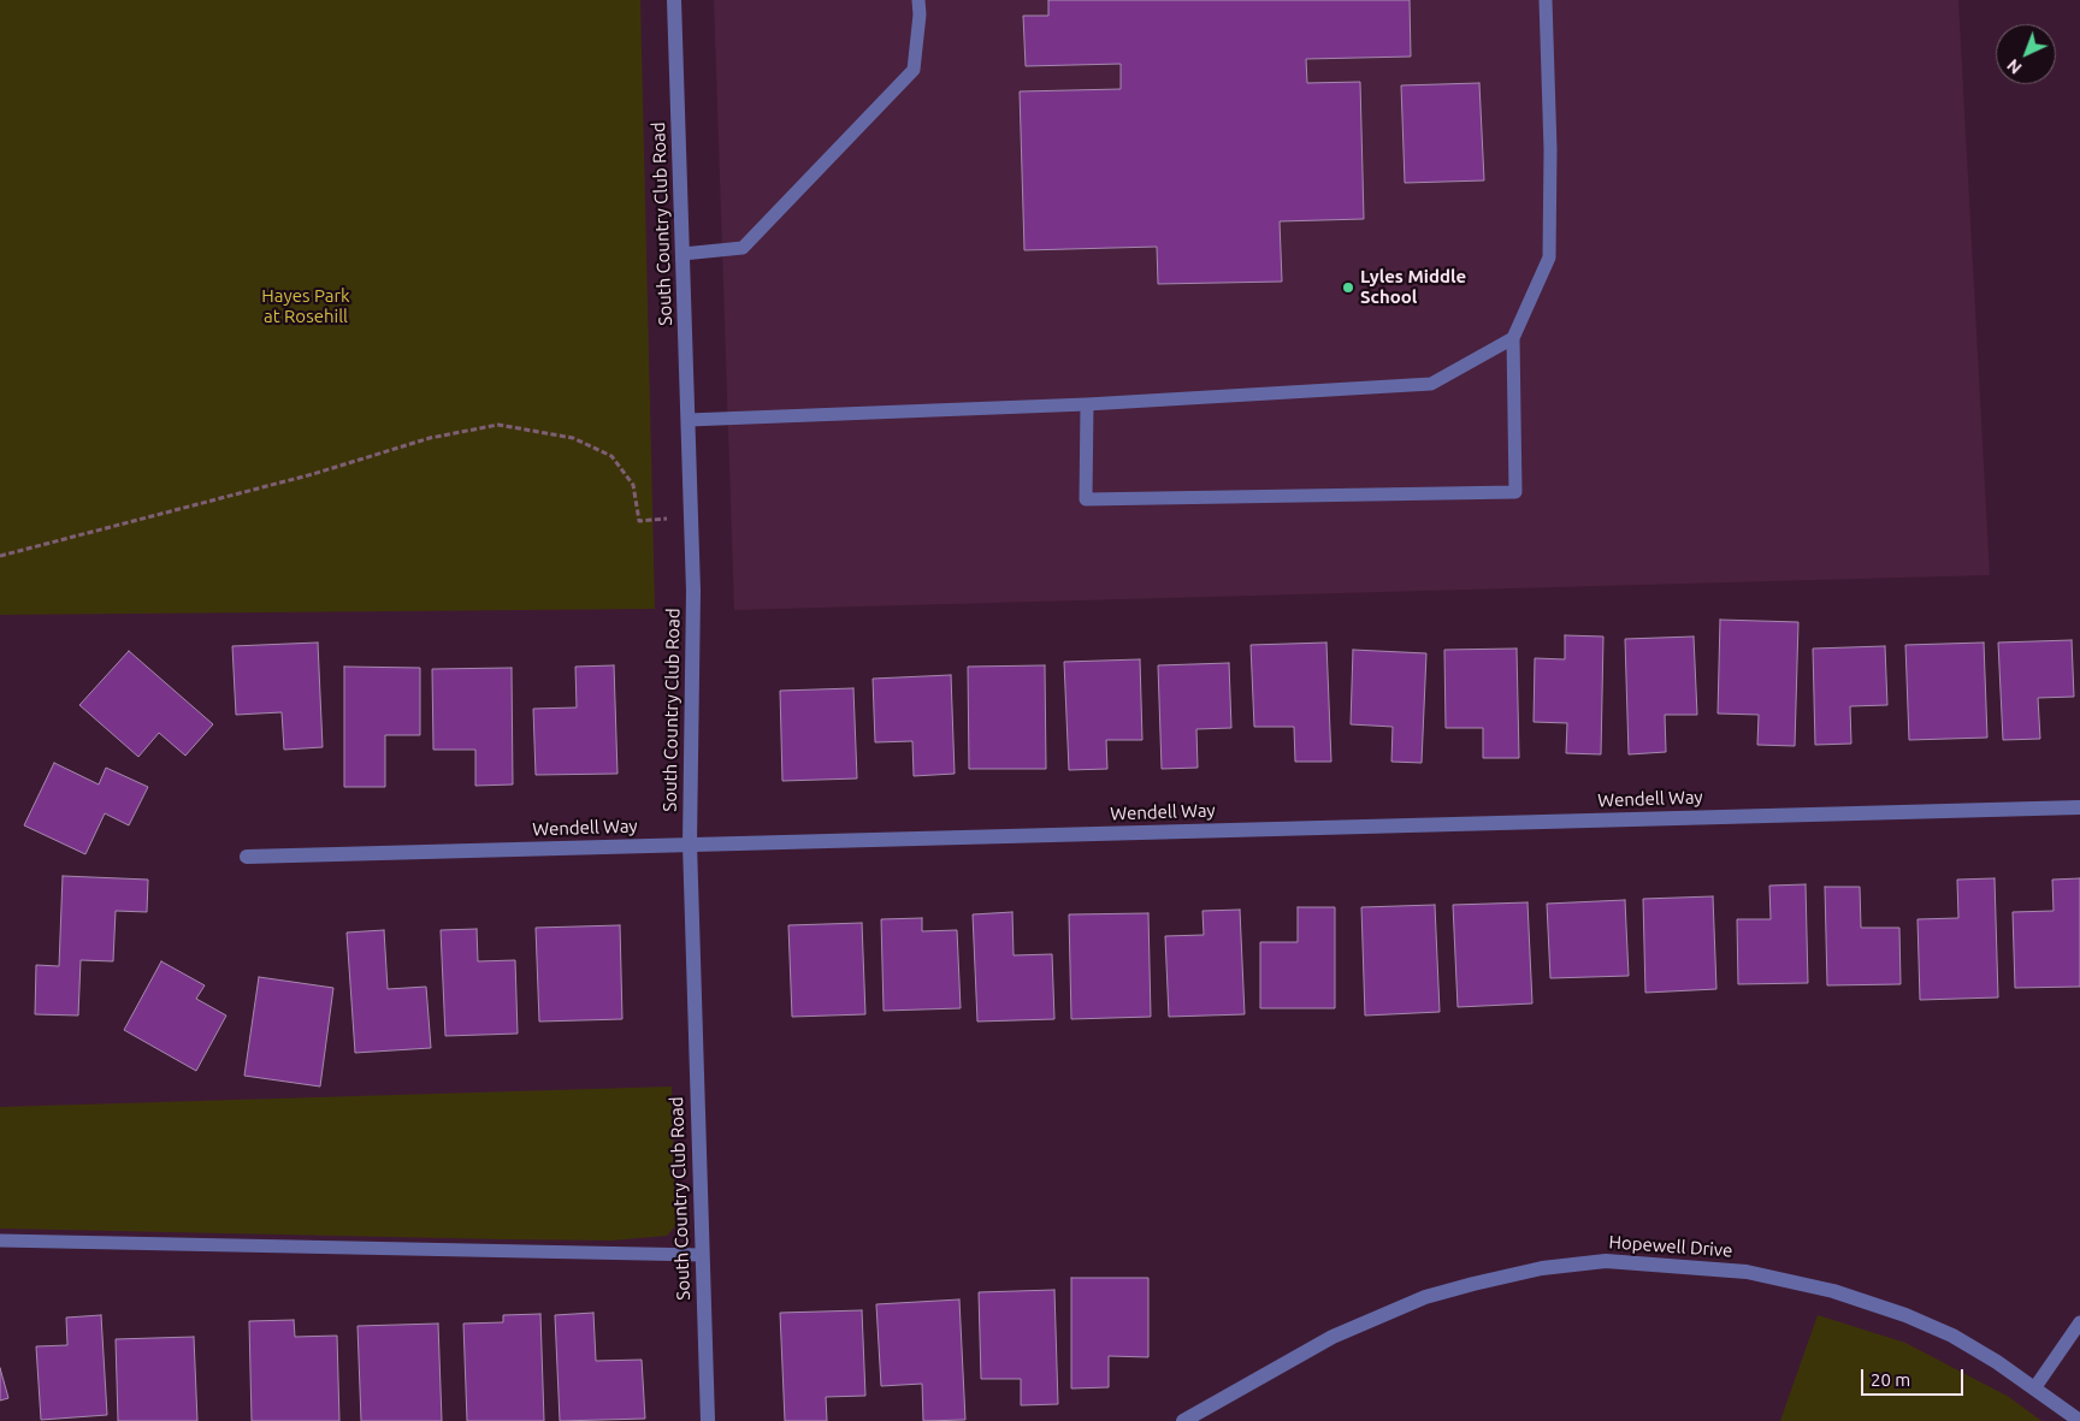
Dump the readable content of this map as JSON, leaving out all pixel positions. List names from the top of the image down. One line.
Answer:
{"streets":{"street":["South Country Club Road","Wendell Way","Hopewell Drive"]},"crossings":[["South Country Club Road","Wendell Way"]],"parks":["Hayes Park at Rosehill"],"places":["Lyles Middle School"],"scale_bar":"20 m","north":"bottom left"}
